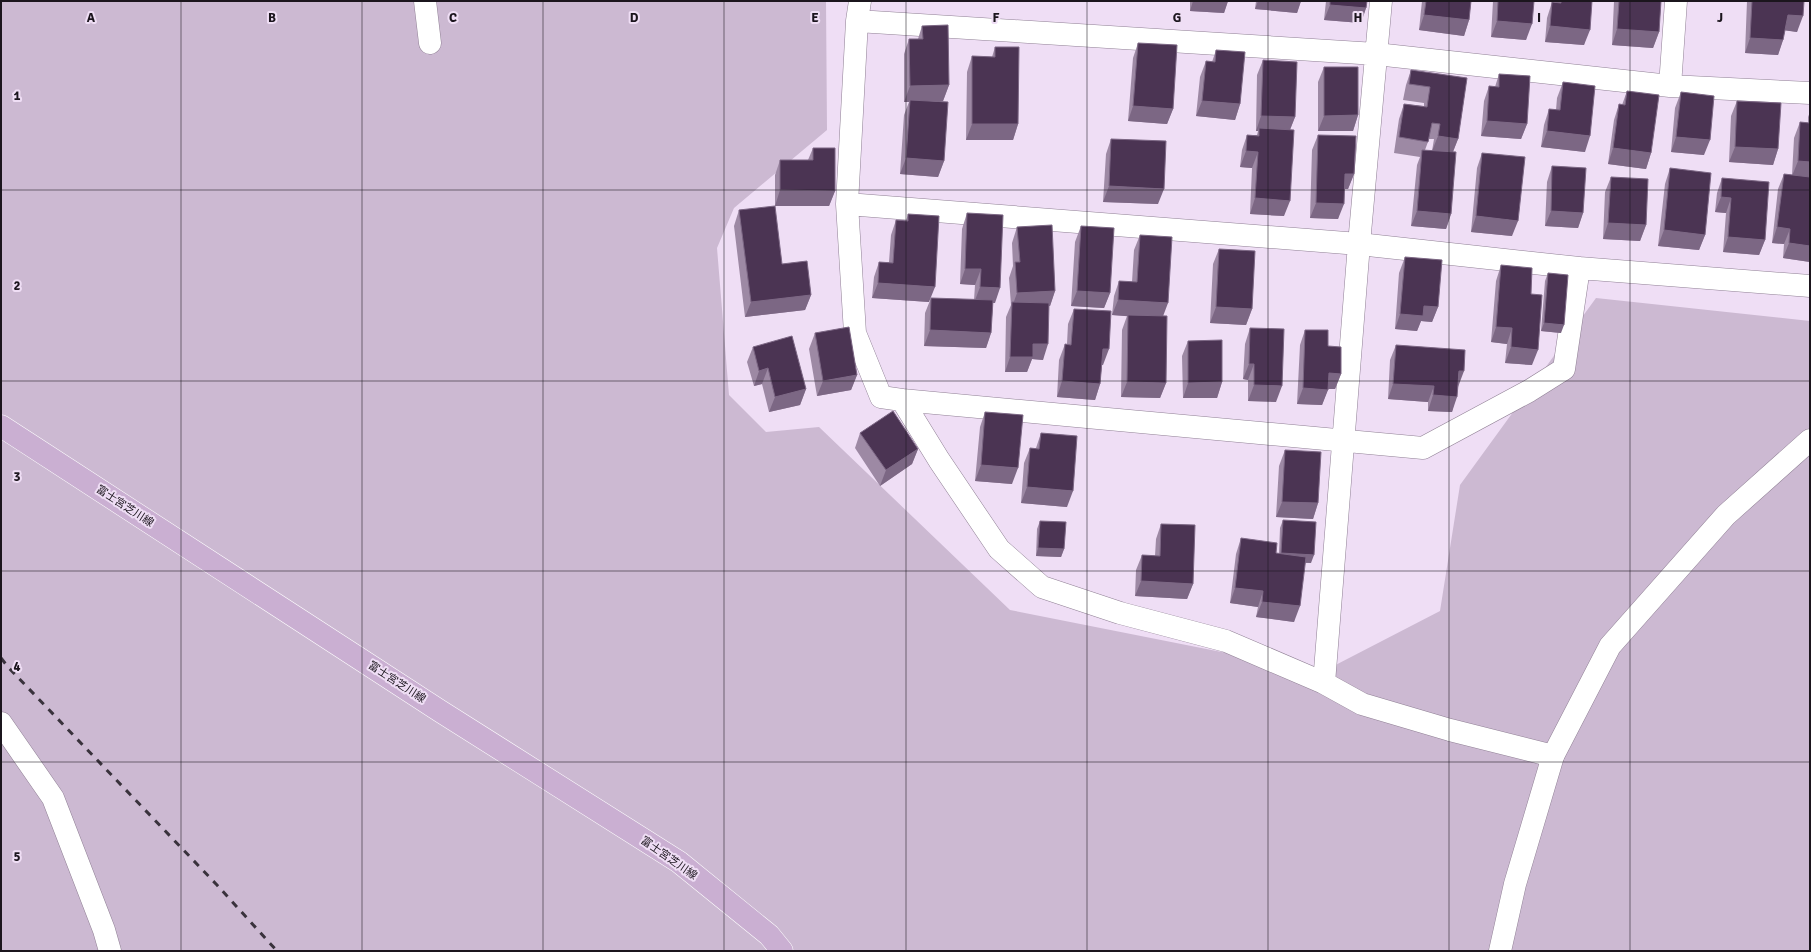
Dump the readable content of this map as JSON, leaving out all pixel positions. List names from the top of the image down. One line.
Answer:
{"streets":{"main road":["富士宮芝川線"]},"grid":{"columns":["A","B","C","D","E","F","G","H","I","J"],"rows":["1","2","3","4","5"]}}
